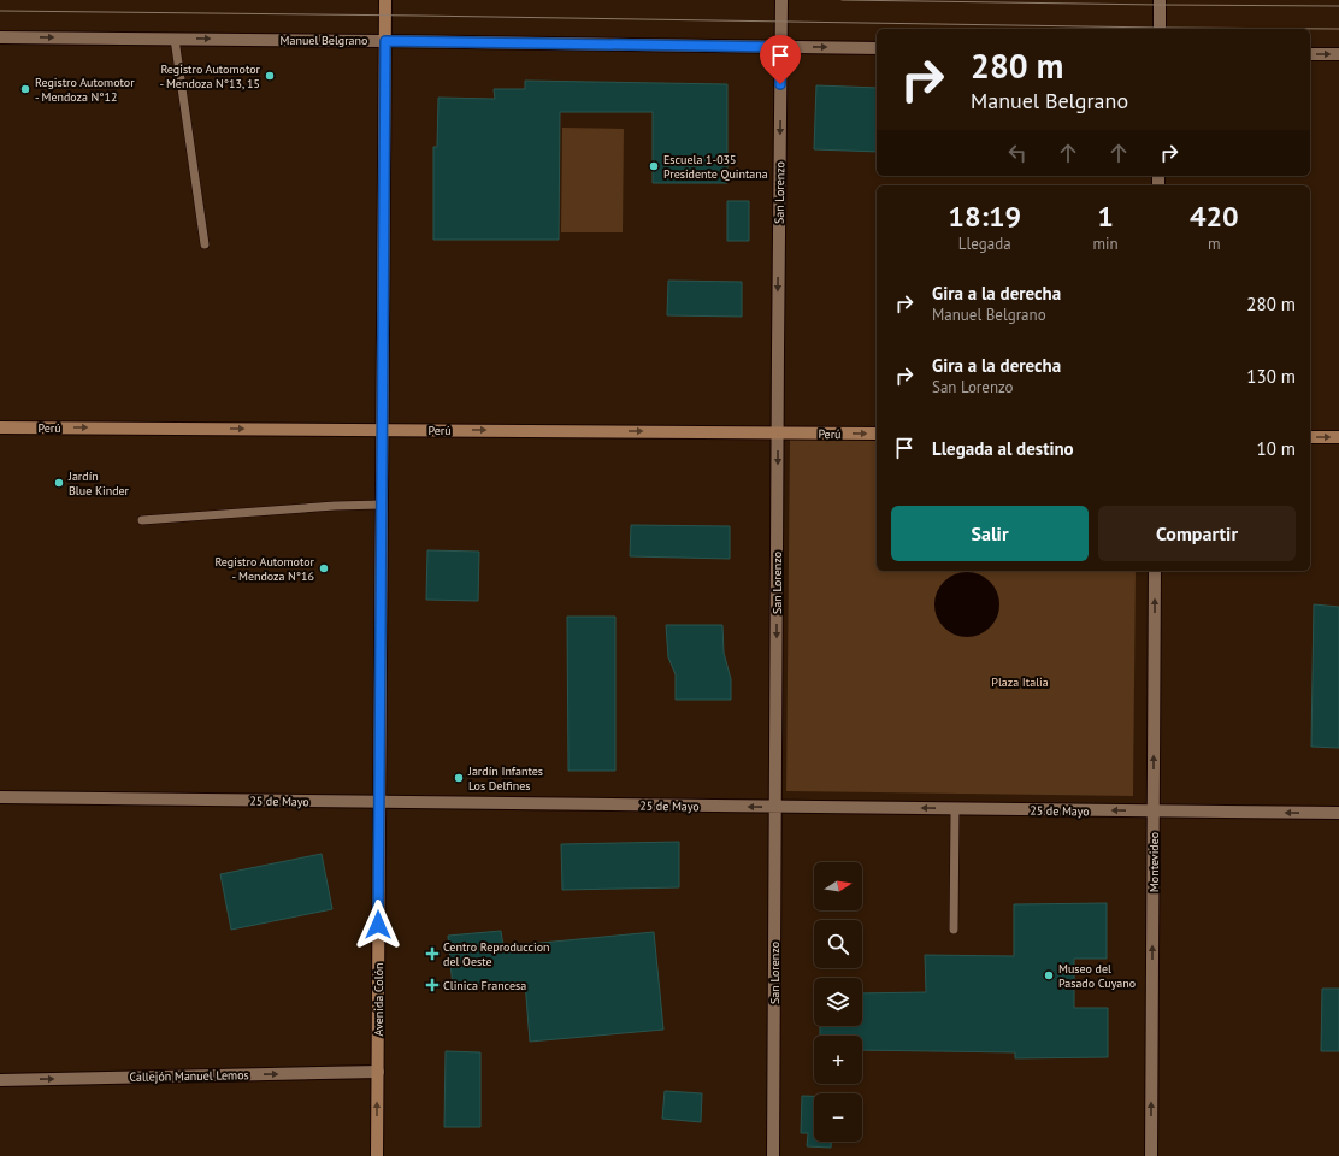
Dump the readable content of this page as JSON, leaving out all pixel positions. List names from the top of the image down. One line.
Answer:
{"streets":{"main road":["Perú","Avenida Colón"],"street":["Manuel Belgrano","San Lorenzo","25 de Mayo","Montevideo","Callejón Manuel Lemos"]},"crossings":[["Manuel Belgrano","San Lorenzo"],["Manuel Belgrano","Avenida Colón"],["San Lorenzo","Perú"],["San Lorenzo","25 de Mayo"],["Perú","Avenida Colón"],["25 de Mayo","Montevideo"],["25 de Mayo","Avenida Colón"],["Avenida Colón","Callejón Manuel Lemos"]],"one_way":["Manuel Belgrano","San Lorenzo","Perú","25 de Mayo","Montevideo","Callejón Manuel Lemos"],"parks":["Plaza Italia"],"places":{"other":["Registro Automotor - Mendoza N°13, 15","Registro Automotor - Mendoza N°12","Escuela 1-035 Presidente Quintana","Jardín Blue Kinder","Registro Automotor - Mendoza N°16","Jardín Infantes Los Delfines","Museo del Pasado Cuyano"],"health":["Centro Reproduccion del Oeste","Clinica Francesa"]},"north":"right","page":{"turn":["280 m","Manuel Belgrano"],"eta":["18:19","Llegada","1","min","420","m"],"list":[{"name":"Gira a la derecha","note":"Manuel Belgrano","value":"280 m"},{"name":"Gira a la derecha","note":"San Lorenzo","value":"130 m"},{"name":"Llegada al destino","value":"10 m"}],"buttons":["Salir","Compartir"],"map_buttons":["+","−"]}}
